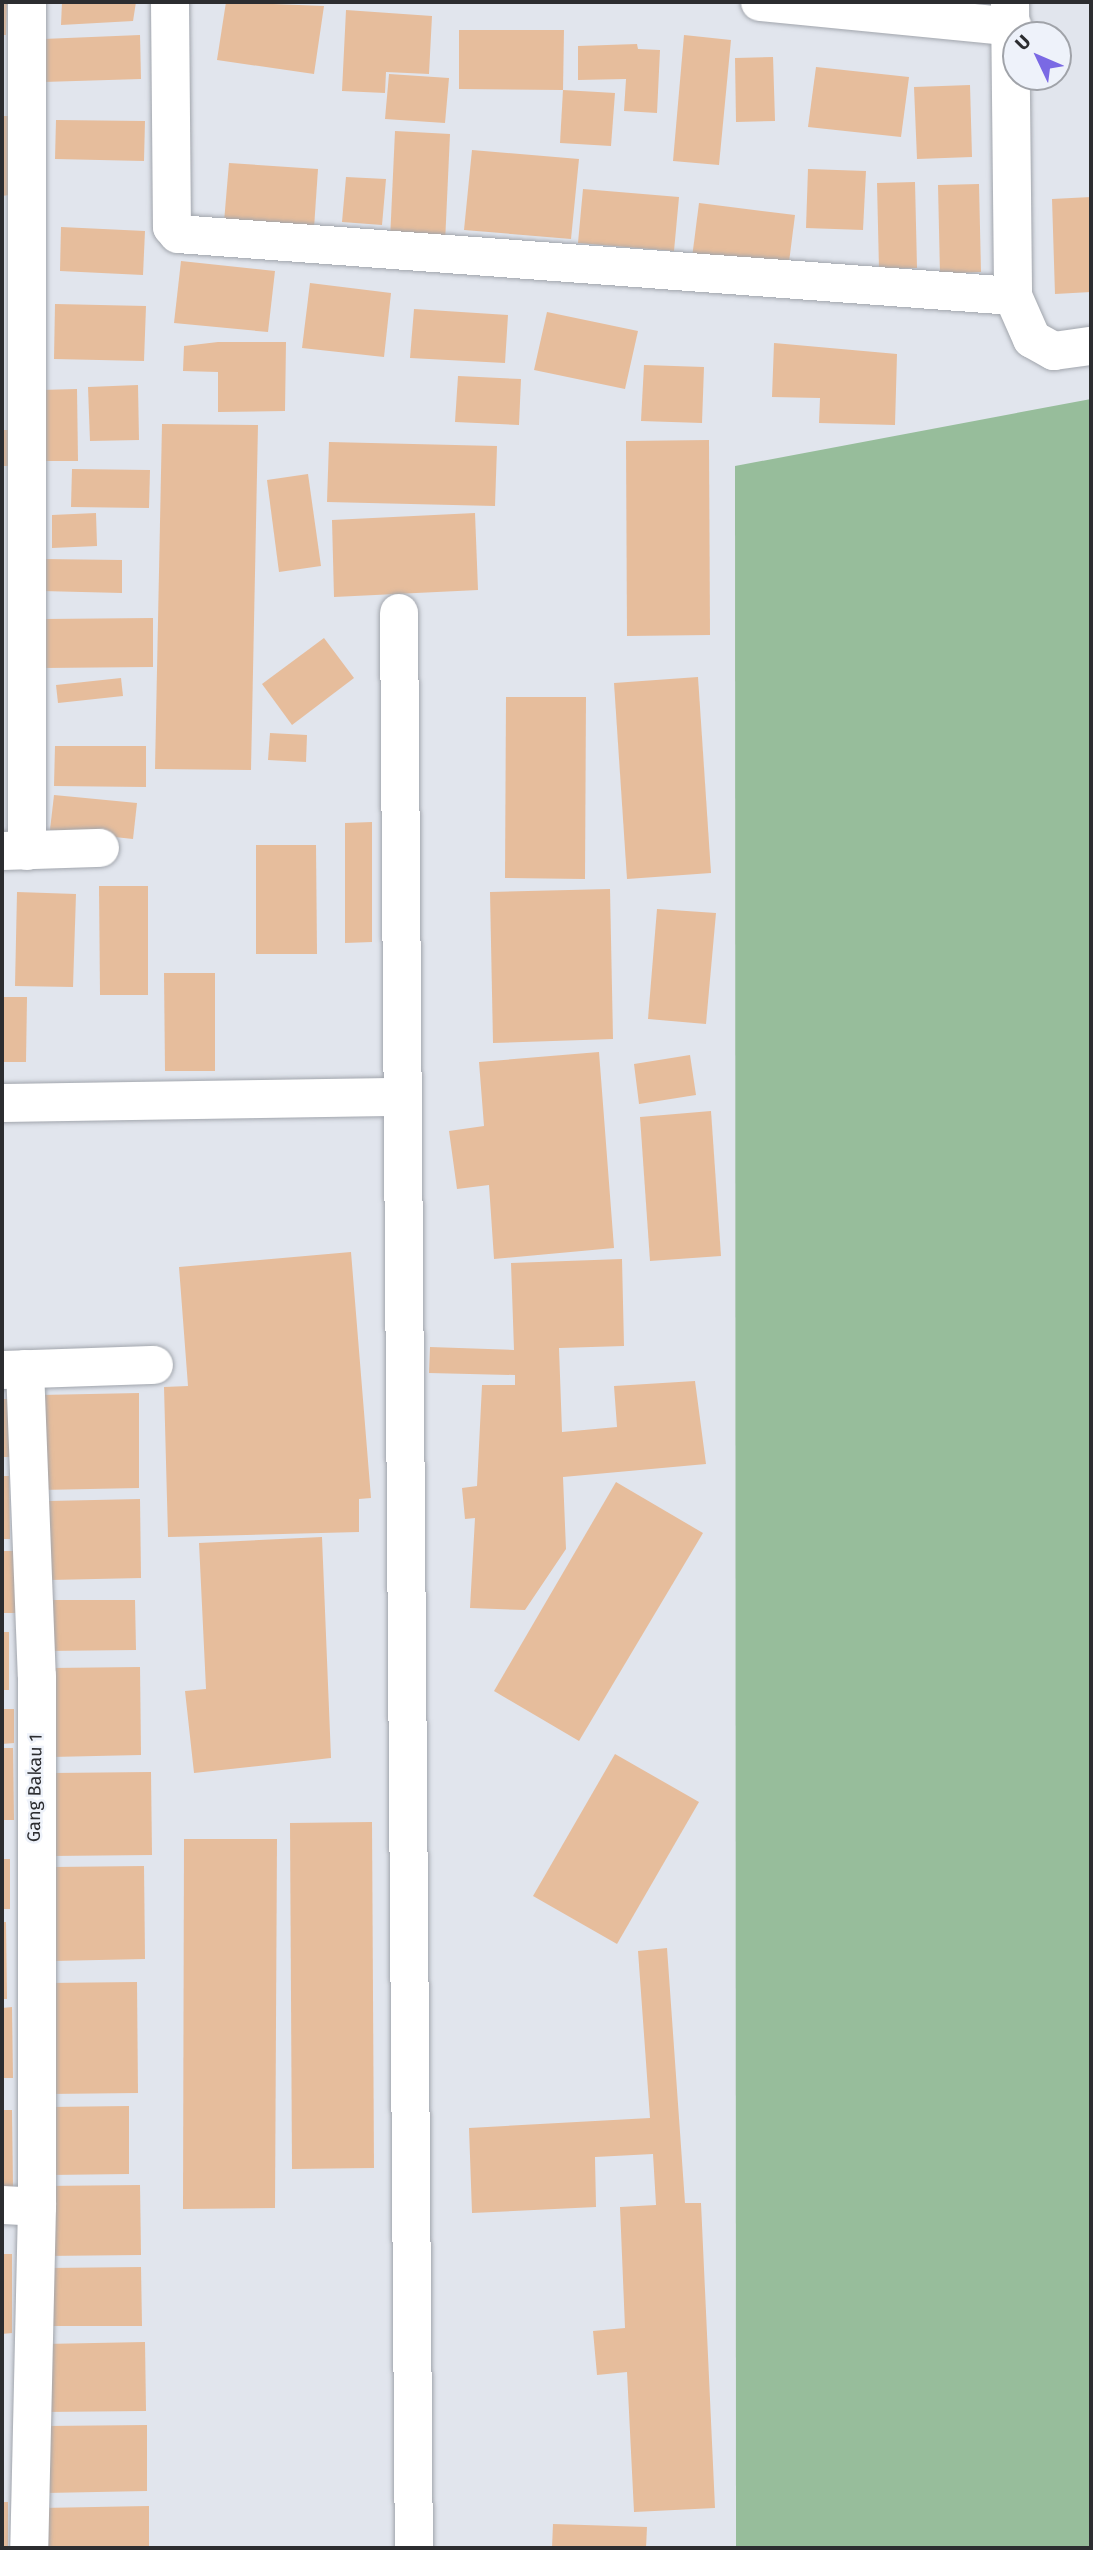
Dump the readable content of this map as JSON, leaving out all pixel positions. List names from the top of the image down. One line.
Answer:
{"streets":{"street":["Gang Bakau 1"]},"north":"top left"}
